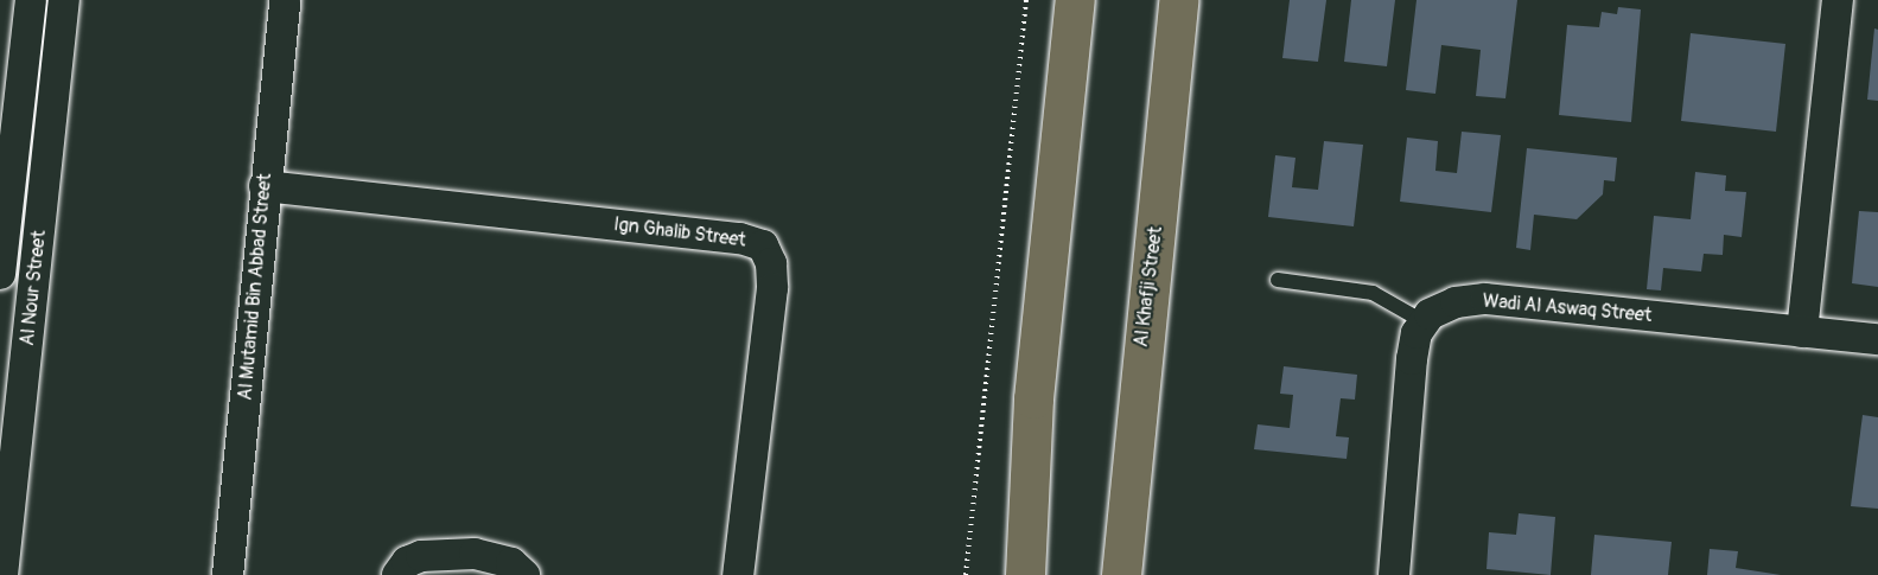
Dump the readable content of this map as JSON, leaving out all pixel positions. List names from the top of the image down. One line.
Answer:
{"streets":{"highway":["Al Khafji Street"],"street":["Ign Ghalib Street","Al Mutamid Bin Abbad Street","Al Nour Street","Wadi Al Aswaq Street"]},"crossings":[["Ign Ghalib Street","Al Mutamid Bin Abbad Street"]]}
